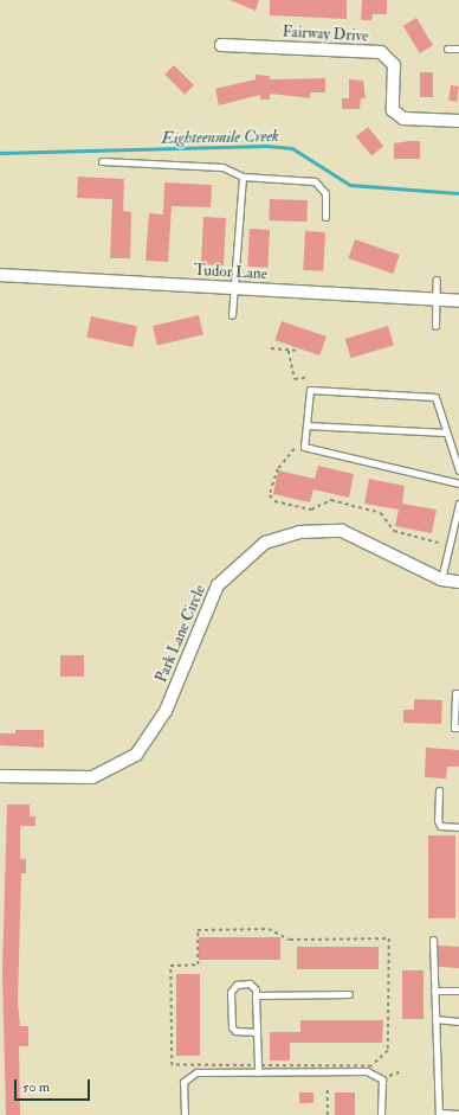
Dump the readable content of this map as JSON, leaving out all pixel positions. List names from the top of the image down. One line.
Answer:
{"streets":{"street":["Fairway Drive","Tudor Lane","Park Lane Circle"]},"water":["Eighteenmile Creek"],"scale_bar":"50 m"}
